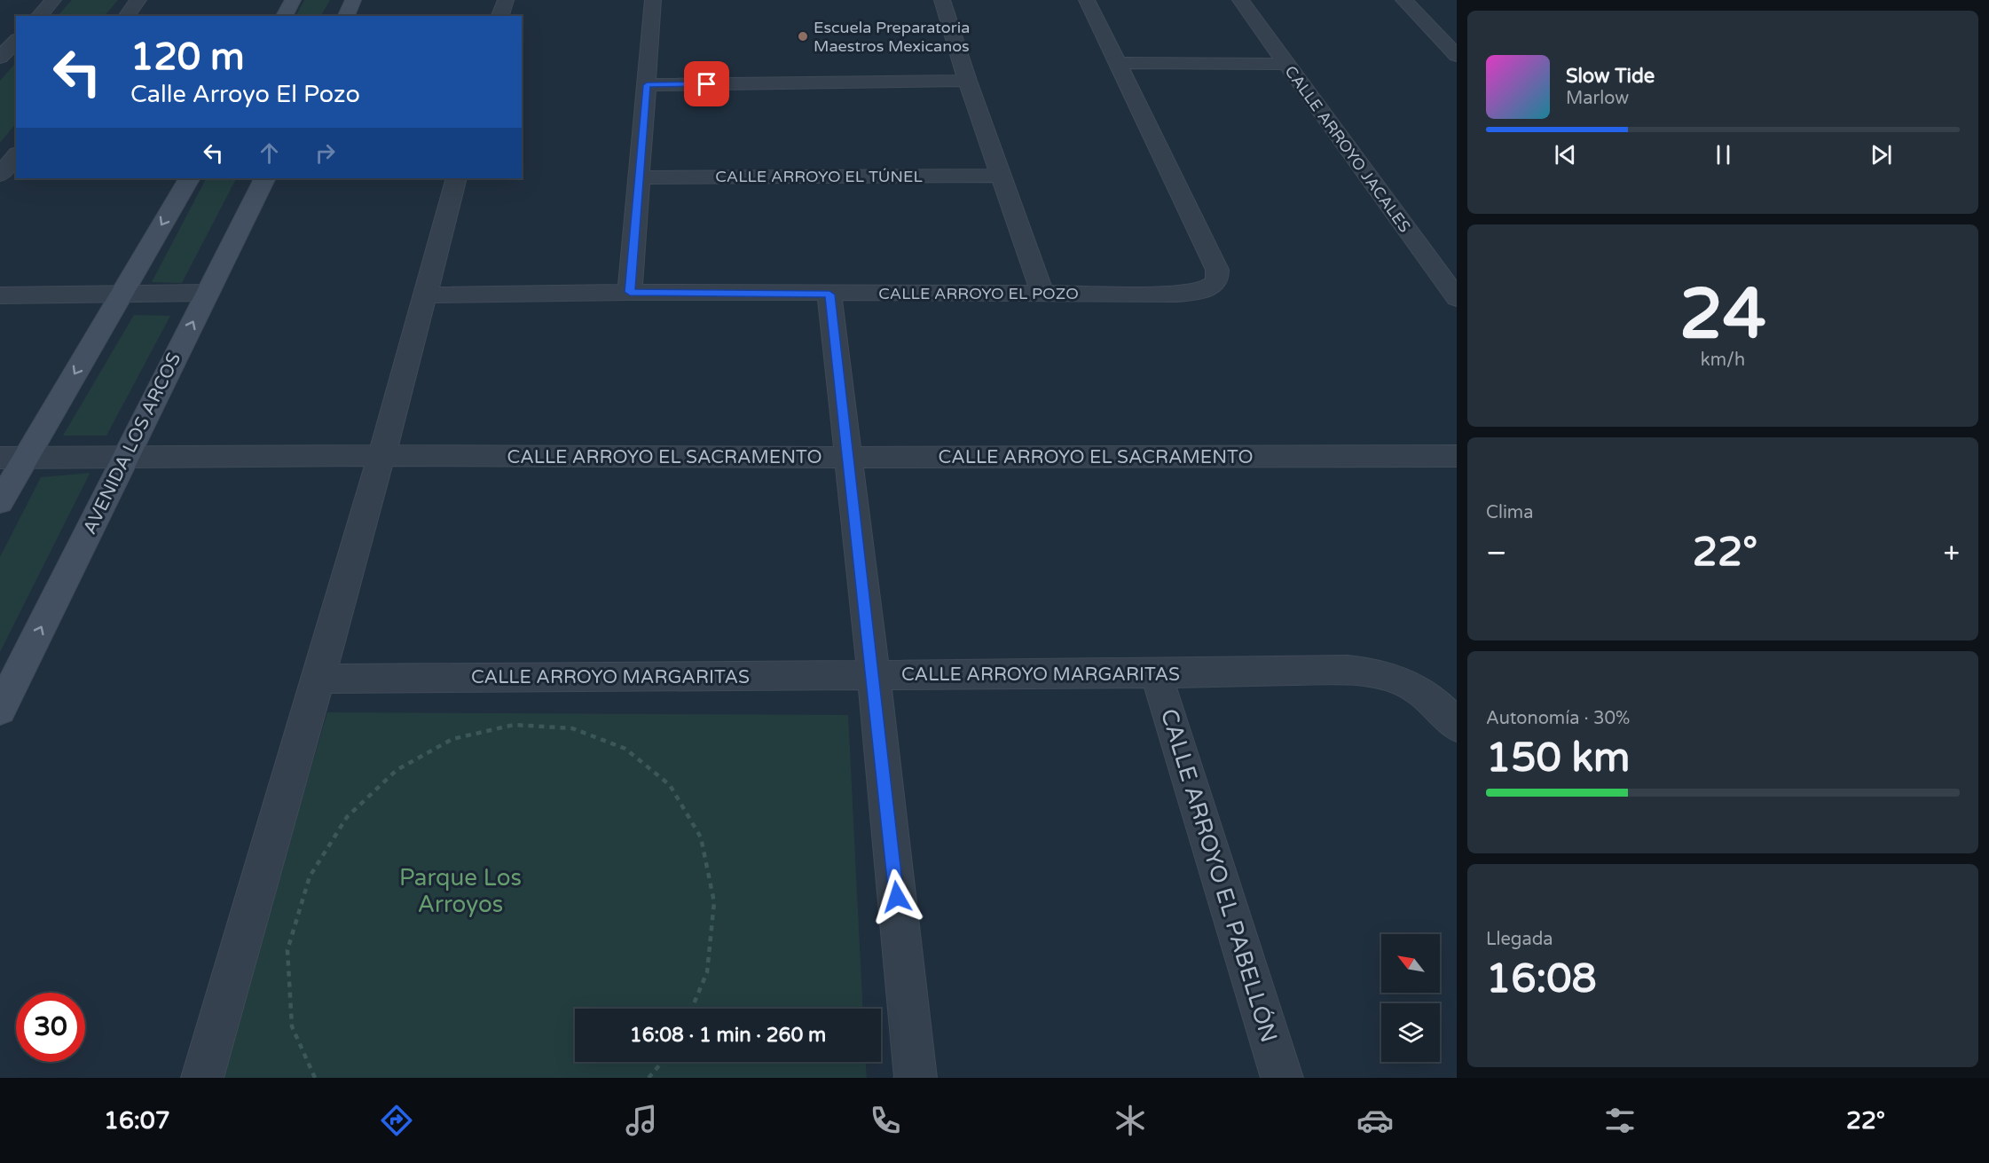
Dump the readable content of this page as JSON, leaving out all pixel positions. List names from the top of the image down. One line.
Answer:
{"streets":{"street":["CALLE ARROYO JACALES","CALLE ARROYO EL TÚNEL","CALLE ARROYO EL POZO","AVENIDA LOS ARCOS","CALLE ARROYO EL SACRAMENTO","CALLE ARROYO MARGARITAS","CALLE ARROYO EL PABELLÓN"]},"crossings":[["AVENIDA LOS ARCOS","CALLE ARROYO EL SACRAMENTO"],["CALLE ARROYO MARGARITAS","CALLE ARROYO EL PABELLÓN"]],"parks":["Parque Los Arroyos"],"places":["Escuela Preparatoria Maestros Mexicanos"],"north":"top left","page":{"turn":["120 m","Calle Arroyo El Pozo"],"song":["Slow Tide","Marlow"],"tile":[["24","km/h"],"Clima",["Autonomía · 30%","150 km"],["Llegada","16:08"]],"heat":["−","22°","+"],"limit":"30","trip":"16:08 · 1 min · 260 m","tabs":["16:07","22°"]}}
